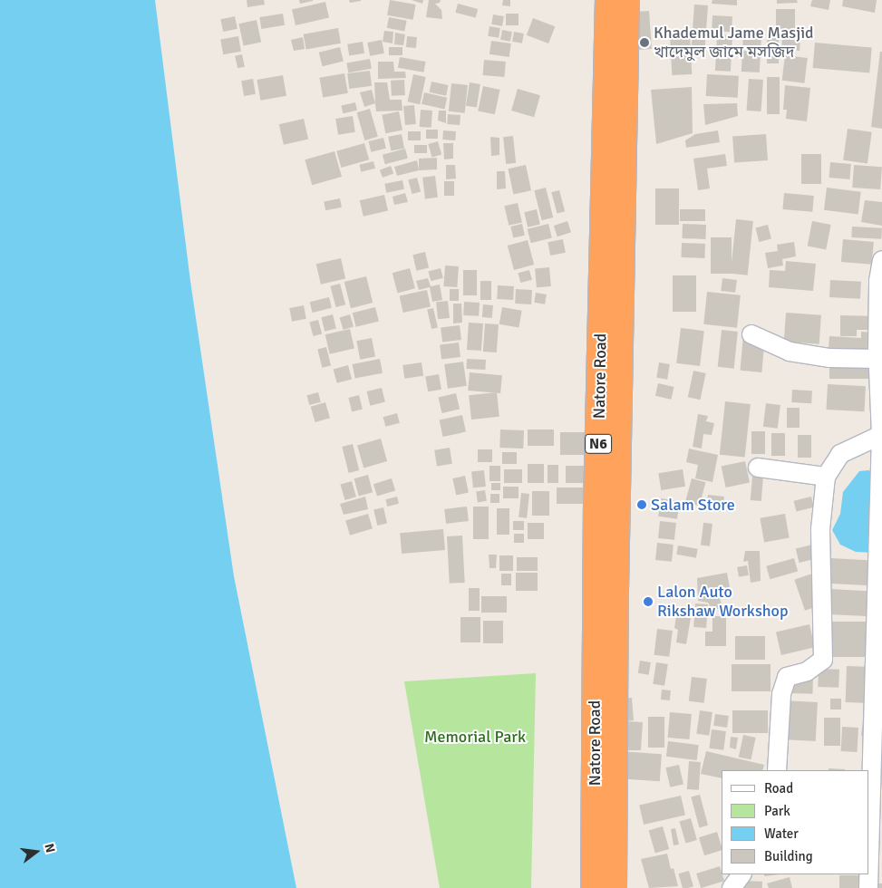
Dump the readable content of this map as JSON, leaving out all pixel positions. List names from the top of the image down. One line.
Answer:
{"streets":{"highway":["Natore Road","N6"]},"parks":["Memorial Park"],"places":["Khademul Jame Masjid খাদেমুল জামে মসজিদ","Salam Store","Lalon Auto Rikshaw Workshop"],"legend":["Road","Park","Water","Building"],"north":"right"}
